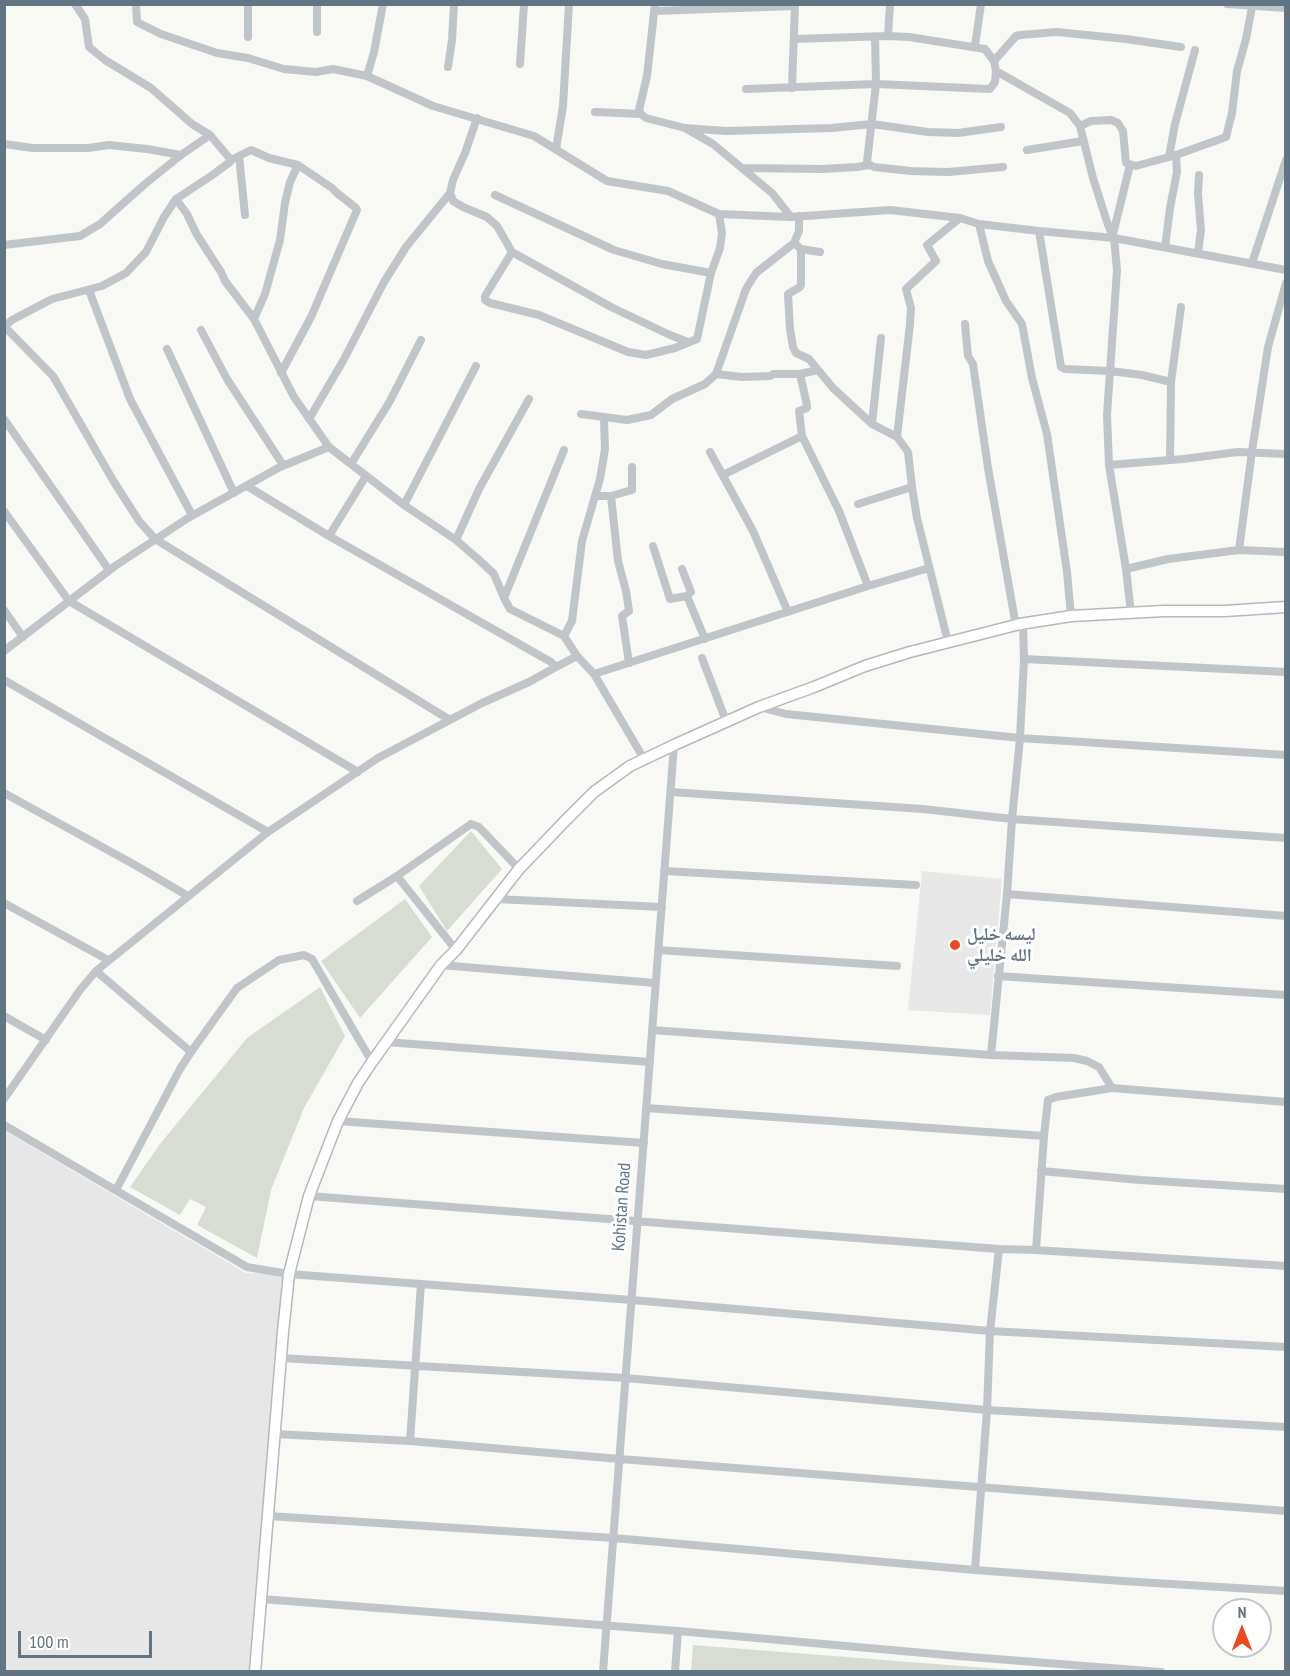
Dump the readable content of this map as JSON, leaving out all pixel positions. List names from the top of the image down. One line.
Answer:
{"streets":{"street":["Kohistan Road"]},"places":["ليسه خليل الله خليلي"],"scale_bar":"100 m","north":"top"}
